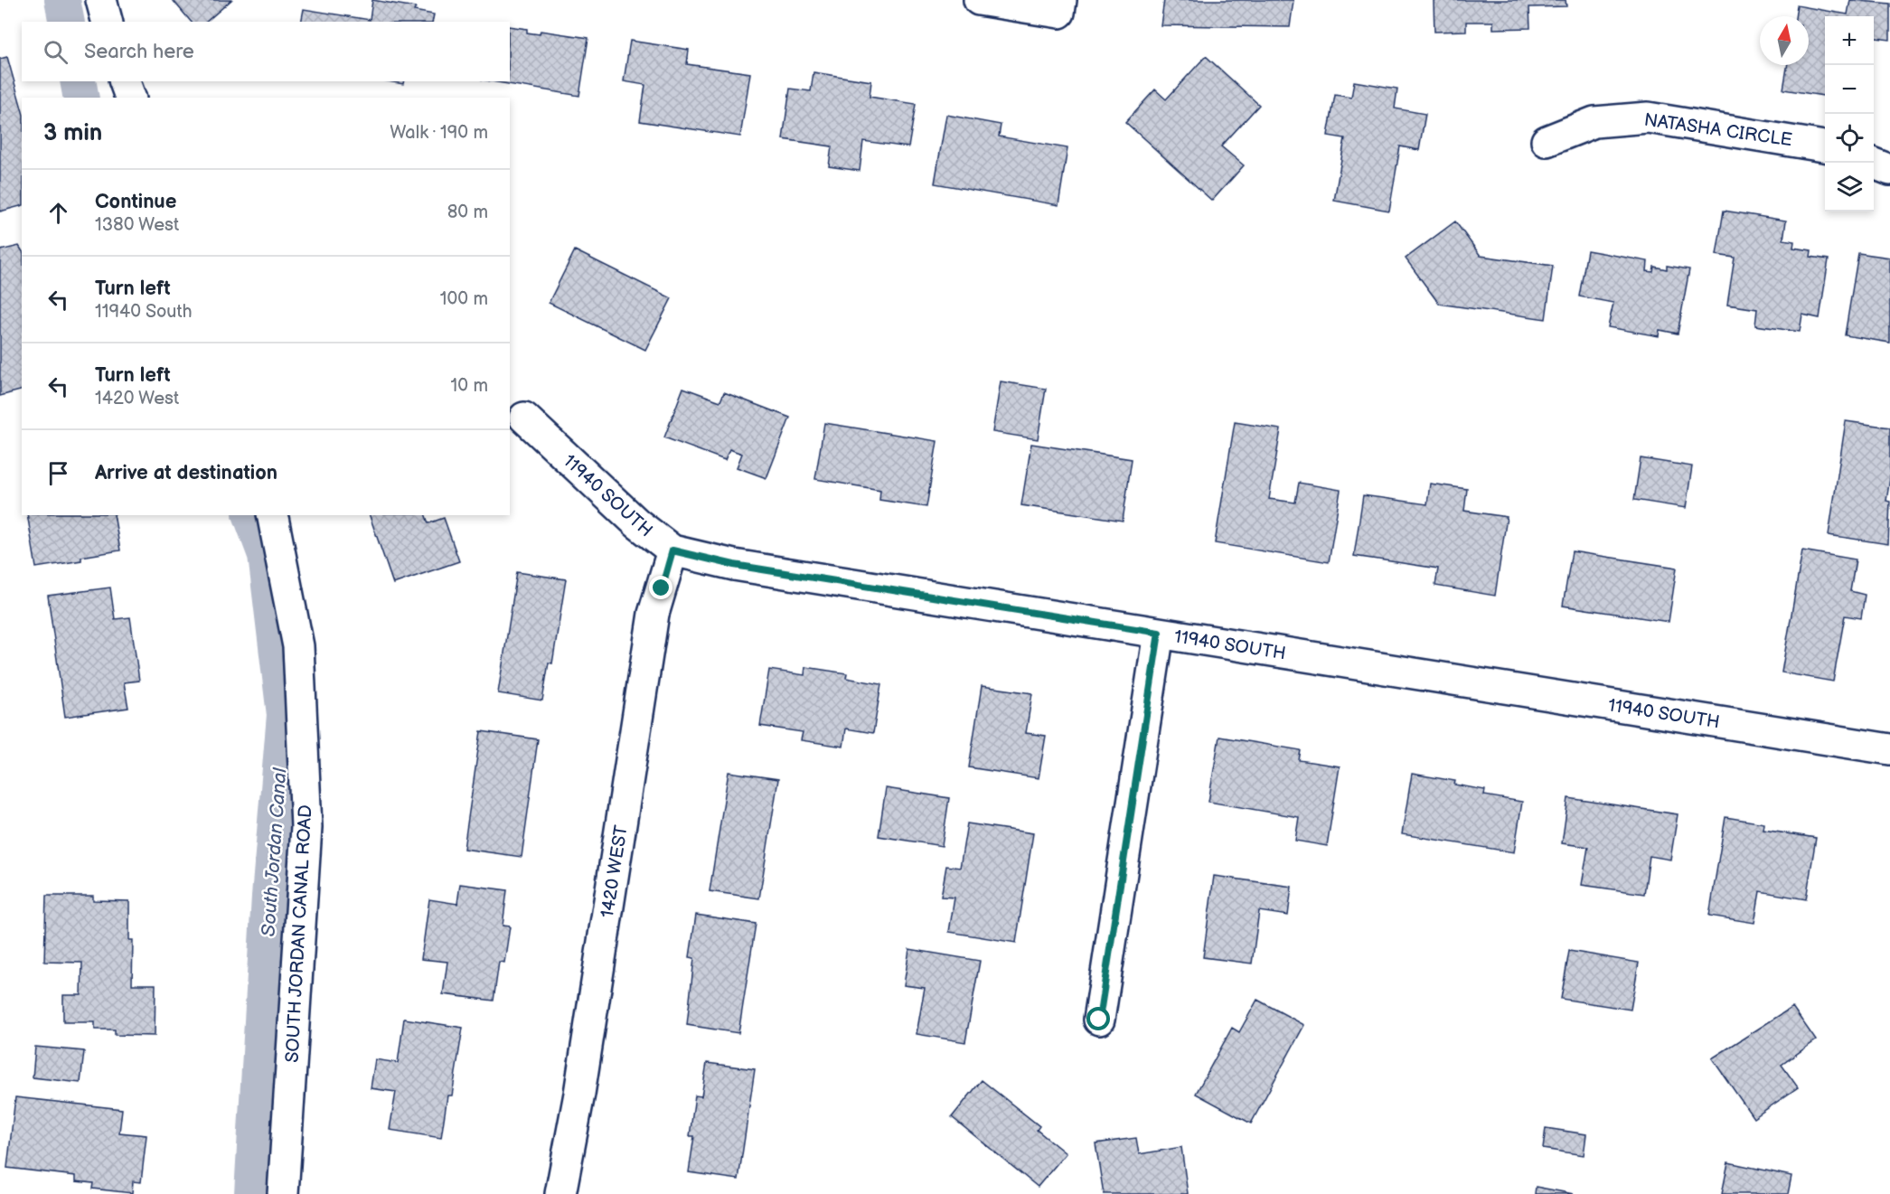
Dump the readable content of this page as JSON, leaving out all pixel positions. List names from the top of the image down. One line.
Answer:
{"streets":{"street":["NATASHA CIRCLE","11940 SOUTH","1420 WEST","SOUTH JORDAN CANAL ROAD"]},"crossings":[["11940 SOUTH","1420 WEST"]],"water":["South Jordan Canal"],"north":"top","page":{"map_buttons":["+","−"],"search":"Search here","heading":["3 min","Walk · 190 m"],"list":[["Continue","1380 West","80 m"],["Turn left","11940 South","100 m"],["Turn left","1420 West","10 m"],"Arrive at destination"]}}
